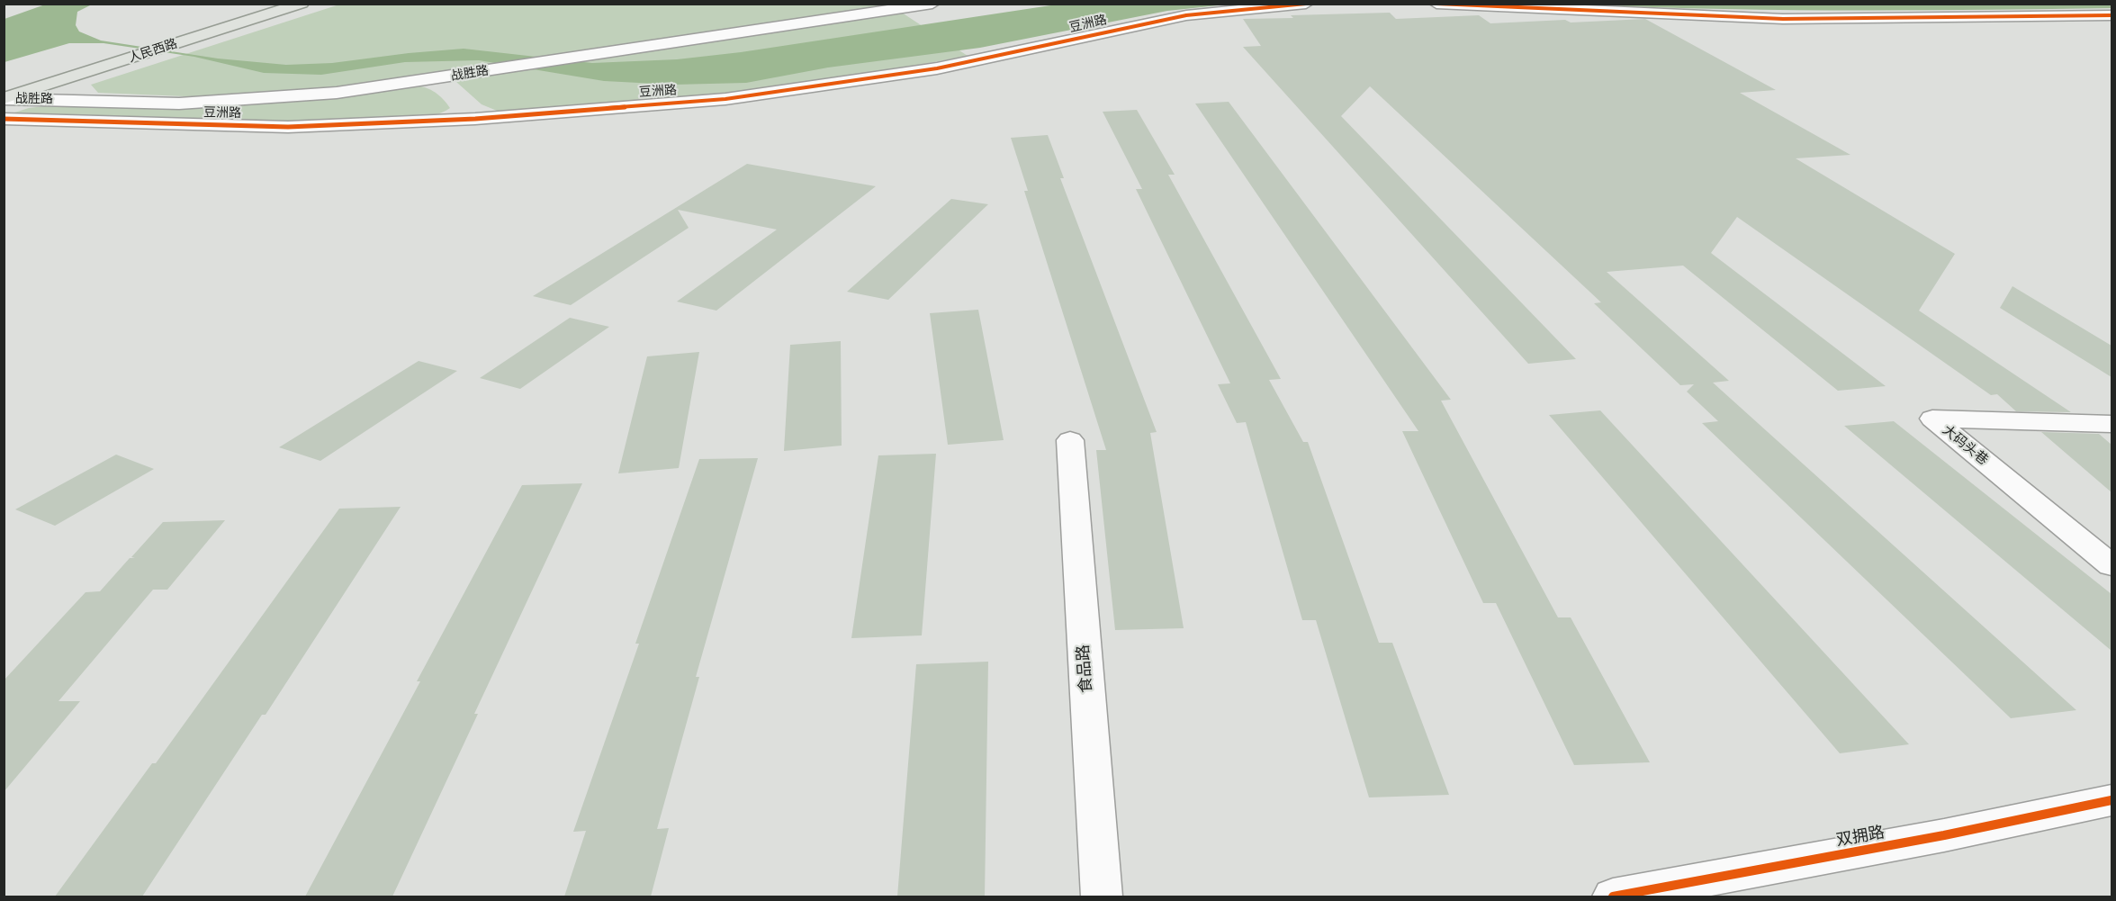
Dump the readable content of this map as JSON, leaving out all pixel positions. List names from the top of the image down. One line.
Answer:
{"streets":{"main road":["人民西路"],"street":["豆洲路","战胜路","大码头巷","食品路","双拥路"]},"crossings":[["人民西路","战胜路"]]}
